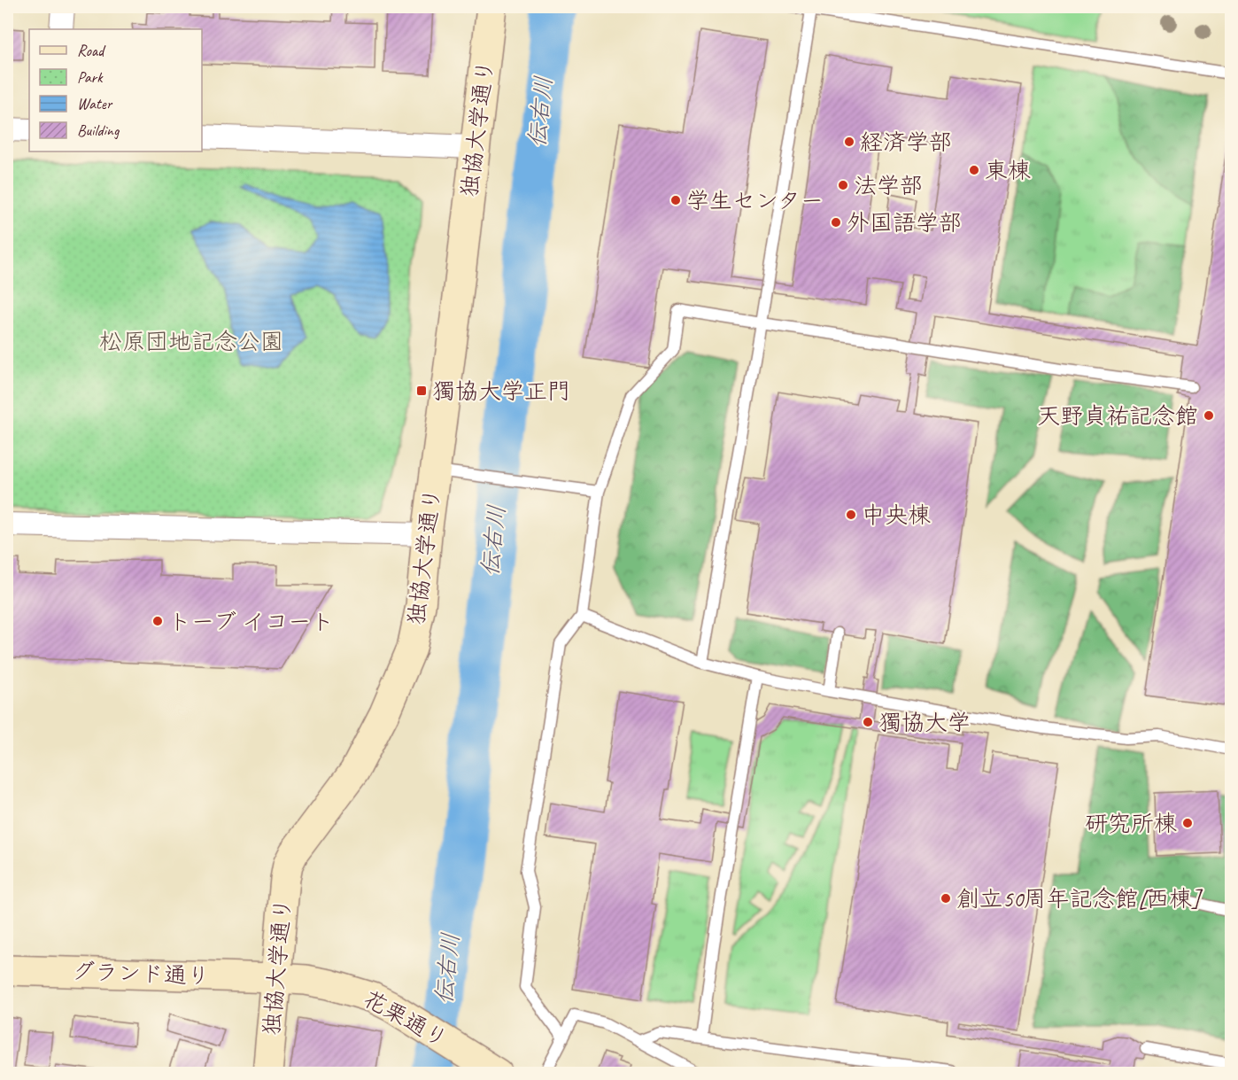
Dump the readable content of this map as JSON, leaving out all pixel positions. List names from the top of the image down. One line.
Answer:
{"streets":{"street":["独協大学通り","グランド通り","花栗通り"]},"crossings":[["独協大学通り","グランド通り"],["独協大学通り","花栗通り"],["グランド通り","花栗通り"]],"water":["伝右川"],"parks":["松原団地記念公園"],"places":{"other":["経済学部","東棟","法学部","学生センター","外国語学部","天野貞祐記念館","中央棟","トーブ イコート","獨協大学","研究所棟","創立50周年記念館[西棟]"],"transit":["獨協大学正門"]},"legend":["Road","Park","Water","Building"]}
